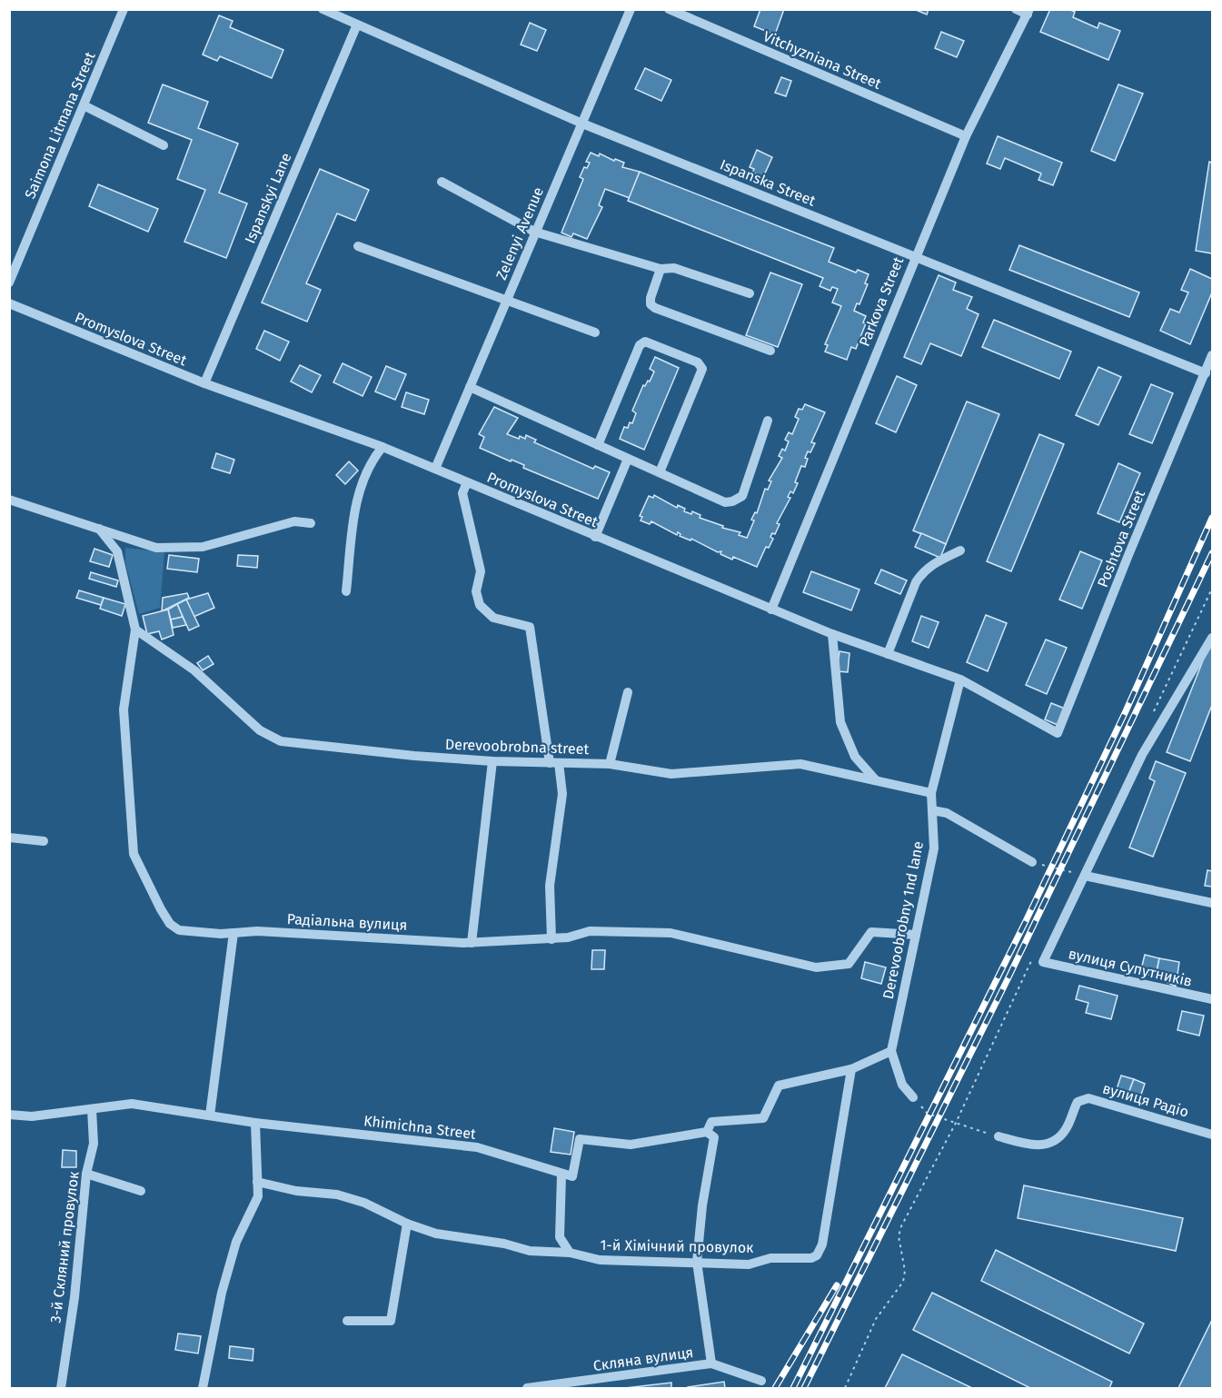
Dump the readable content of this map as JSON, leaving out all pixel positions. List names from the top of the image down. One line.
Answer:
{"streets":{"street":["Vitchyzniana Street","Saimona Litmana Street","Ispanska Street","Ispanskyi Lane","Zelenyi Avenue","Parkova Street","Promyslova Street","Poshtova Street","Derevoobrobna street","Derevoobrobny 1nd lane","Радіальна вулиця","вулиця Супутників","вулиця Радіо","Khimichna Street","1-й Хімічний провулок","3-й Скляний провулок","Скляна вулиця"]},"crossings":[["Vitchyzniana Street","Parkova Street"],["Ispanska Street","Ispanskyi Lane"],["Ispanska Street","Zelenyi Avenue"],["Ispanska Street","Parkova Street"],["Ispanska Street","Poshtova Street"],["Ispanskyi Lane","Promyslova Street"],["Zelenyi Avenue","Promyslova Street"],["Parkova Street","Promyslova Street"],["Promyslova Street","Poshtova Street"],["Promyslova Street","Derevoobrobny 1nd lane"],["Derevoobrobna street","Derevoobrobny 1nd lane"],["Derevoobrobna street","Радіальна вулиця"],["Derevoobrobny 1nd lane","Радіальна вулиця"],["Khimichna Street","3-й Скляний провулок"]]}
